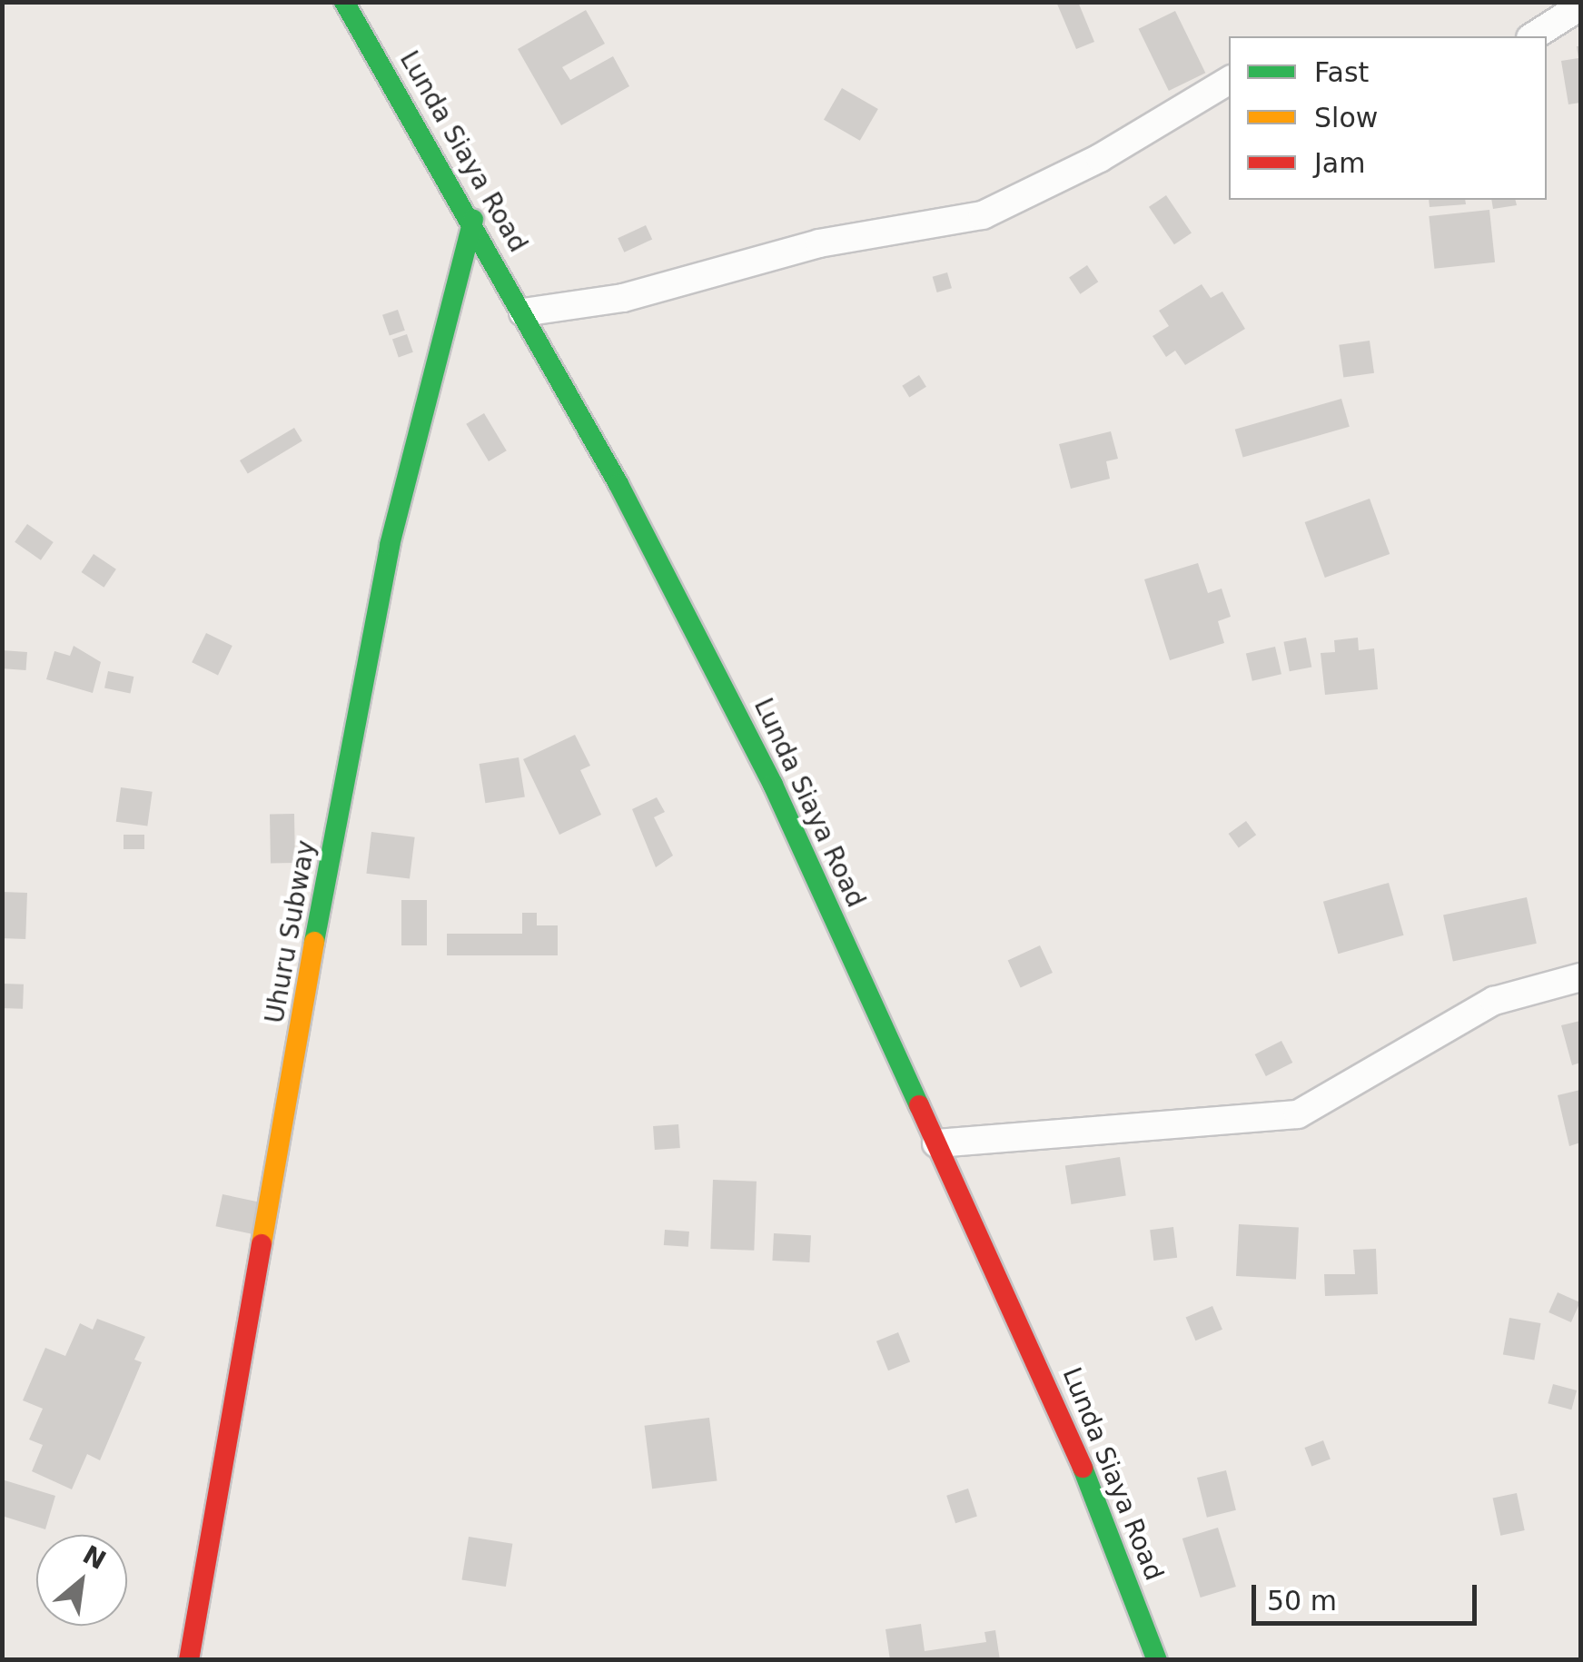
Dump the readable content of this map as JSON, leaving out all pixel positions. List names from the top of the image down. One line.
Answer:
{"streets":{"main road":["Lunda Siaya Road","Uhuru Subway"]},"crossings":[["Lunda Siaya Road","Uhuru Subway"]],"legend":["Fast","Slow","Jam"],"scale_bar":"50 m","north":"top right"}
